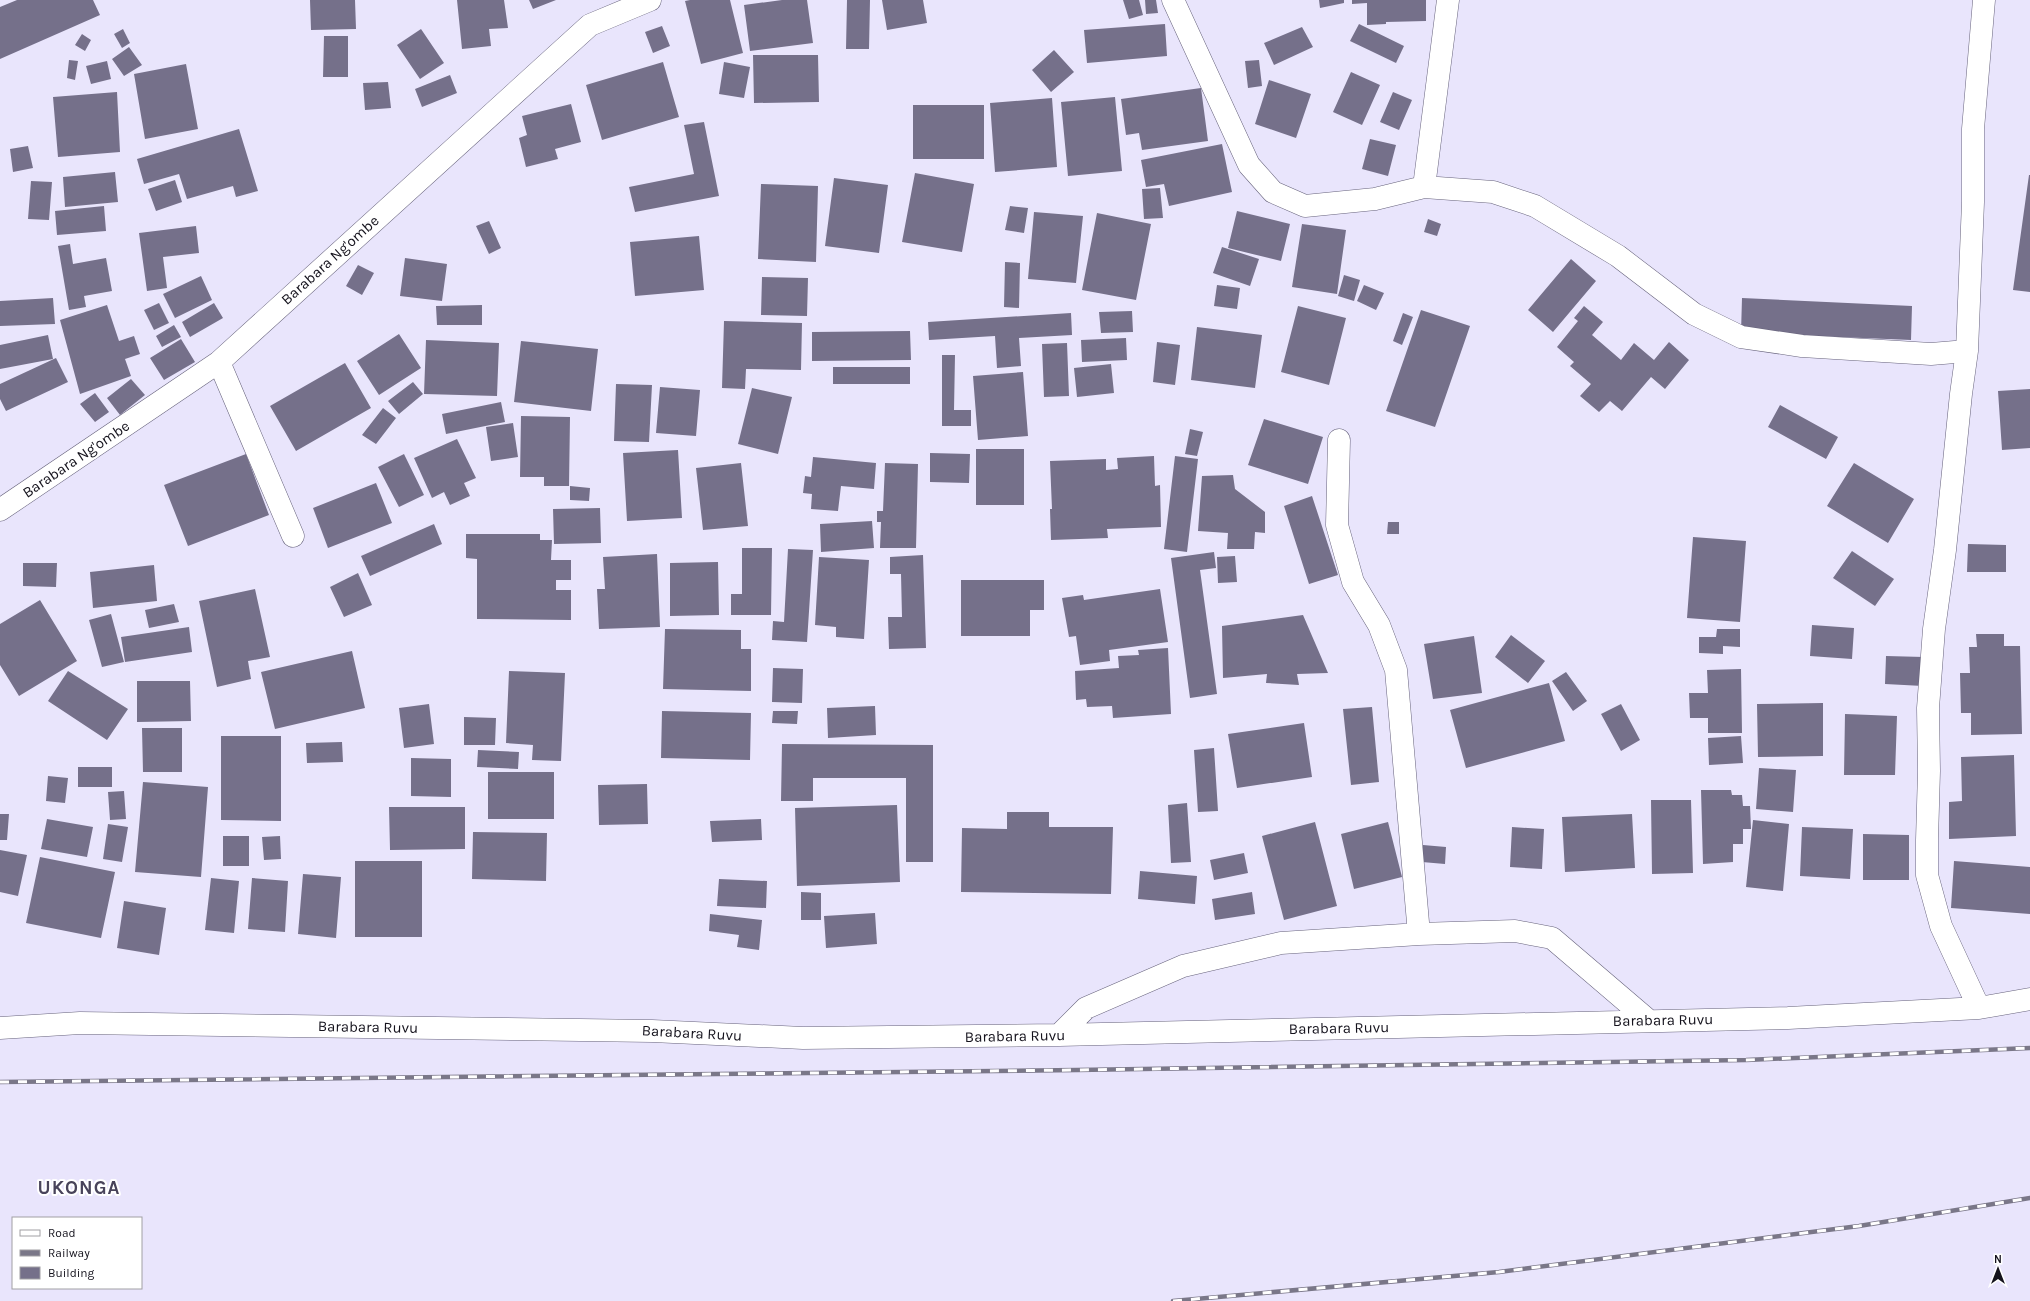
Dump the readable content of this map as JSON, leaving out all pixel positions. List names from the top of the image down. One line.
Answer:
{"streets":{"street":["Barabara Ng'ombe","Barabara Ruvu"]},"districts":["UKONGA"],"legend":["Road","Railway","Building"],"north":"top"}
